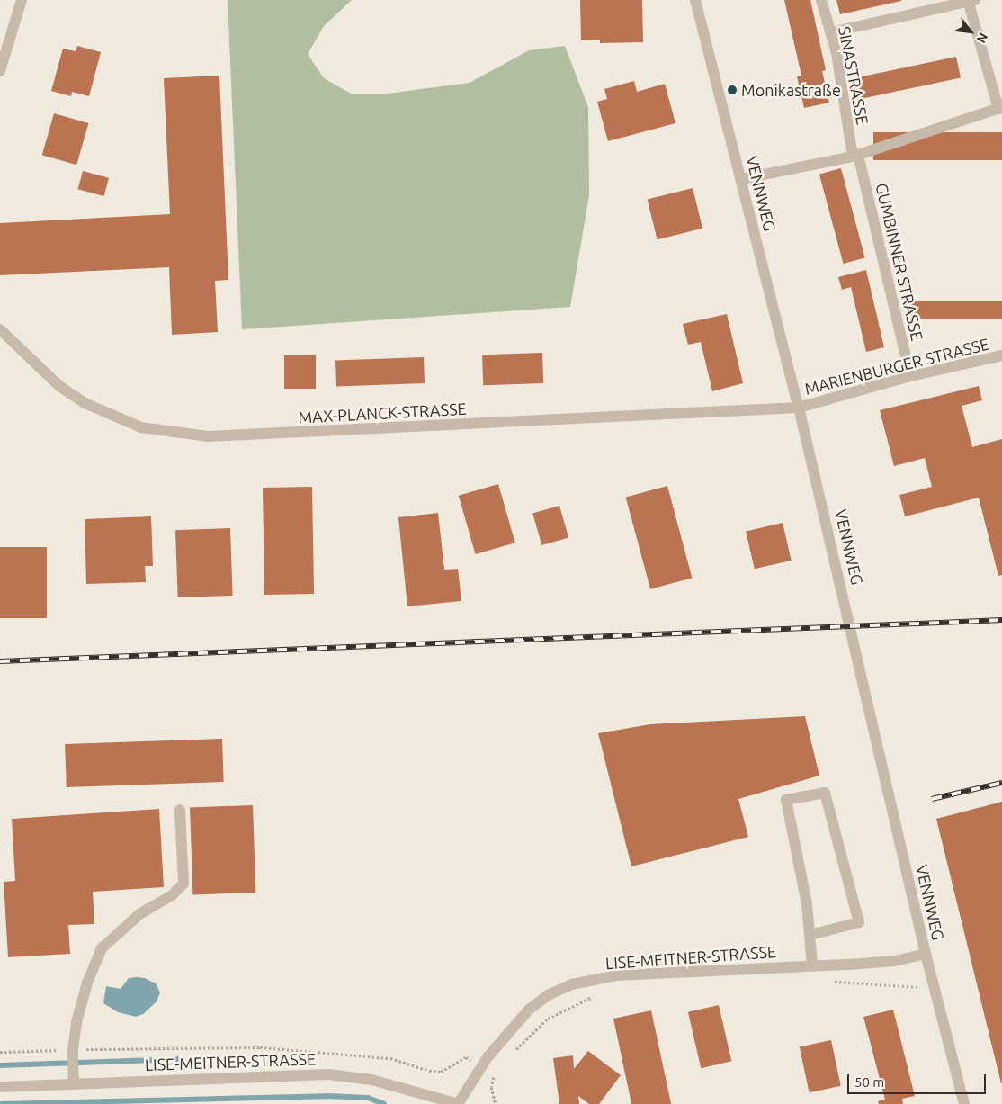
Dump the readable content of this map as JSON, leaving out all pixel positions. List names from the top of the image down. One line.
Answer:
{"streets":{"street":["SINASTRASSE","VENNWEG","GUMBINNER STRASSE","MARIENBURGER STRASSE","MAX-PLANCK-STRASSE","LISE-MEITNER-STRASSE"]},"crossings":[["SINASTRASSE","GUMBINNER STRASSE"],["VENNWEG","MARIENBURGER STRASSE"],["VENNWEG","MAX-PLANCK-STRASSE"],["VENNWEG","LISE-MEITNER-STRASSE"],["GUMBINNER STRASSE","MARIENBURGER STRASSE"],["MARIENBURGER STRASSE","MAX-PLANCK-STRASSE"]],"places":["Monikastraße"],"scale_bar":"50 m","north":"bottom right"}
